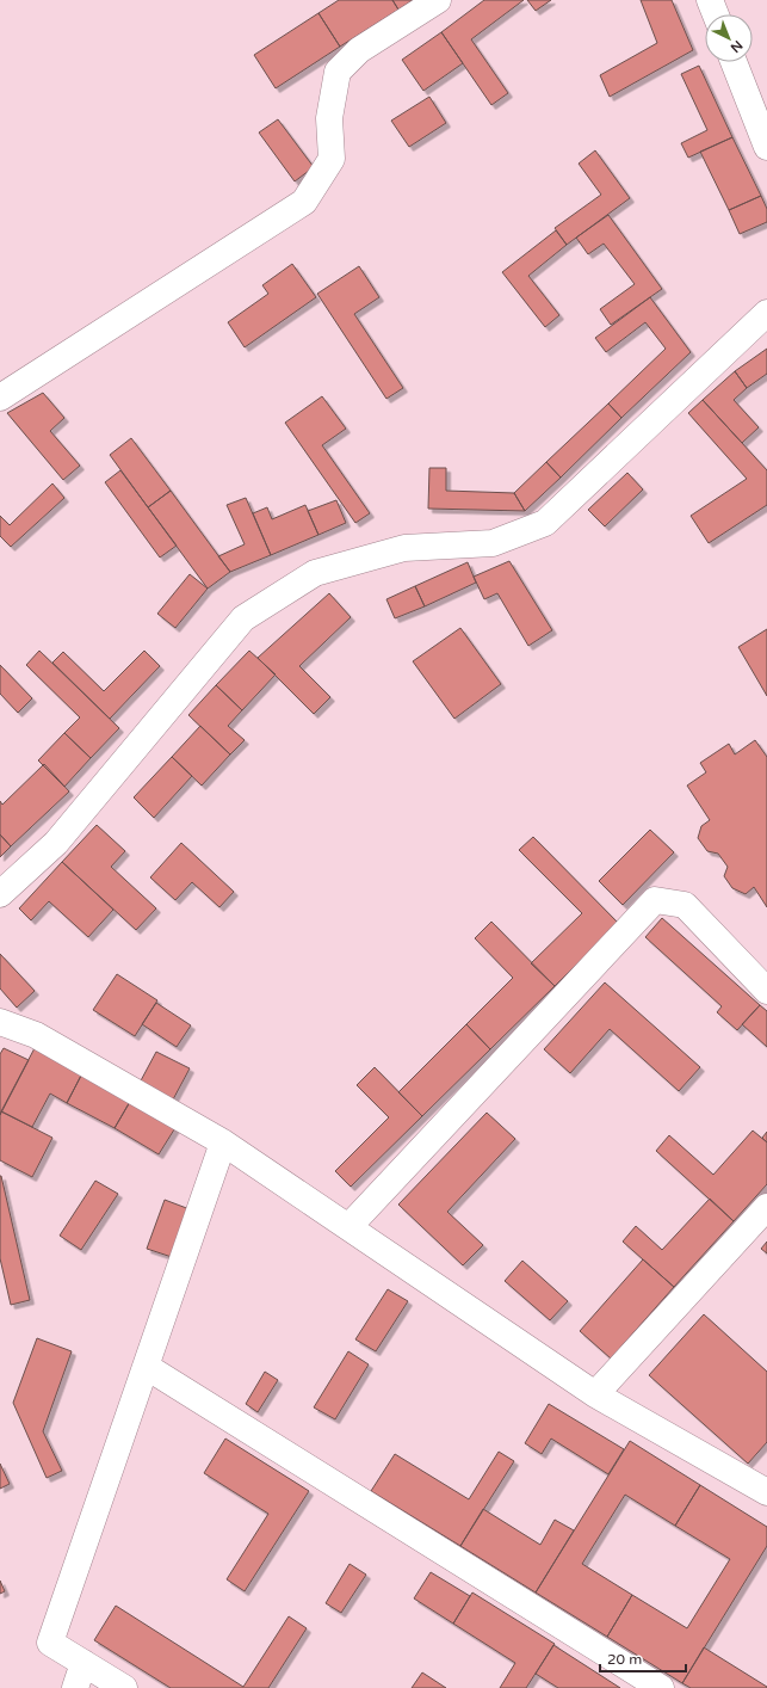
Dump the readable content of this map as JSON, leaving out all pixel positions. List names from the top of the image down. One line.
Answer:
{"scale_bar":"20 m","north":"bottom right"}
